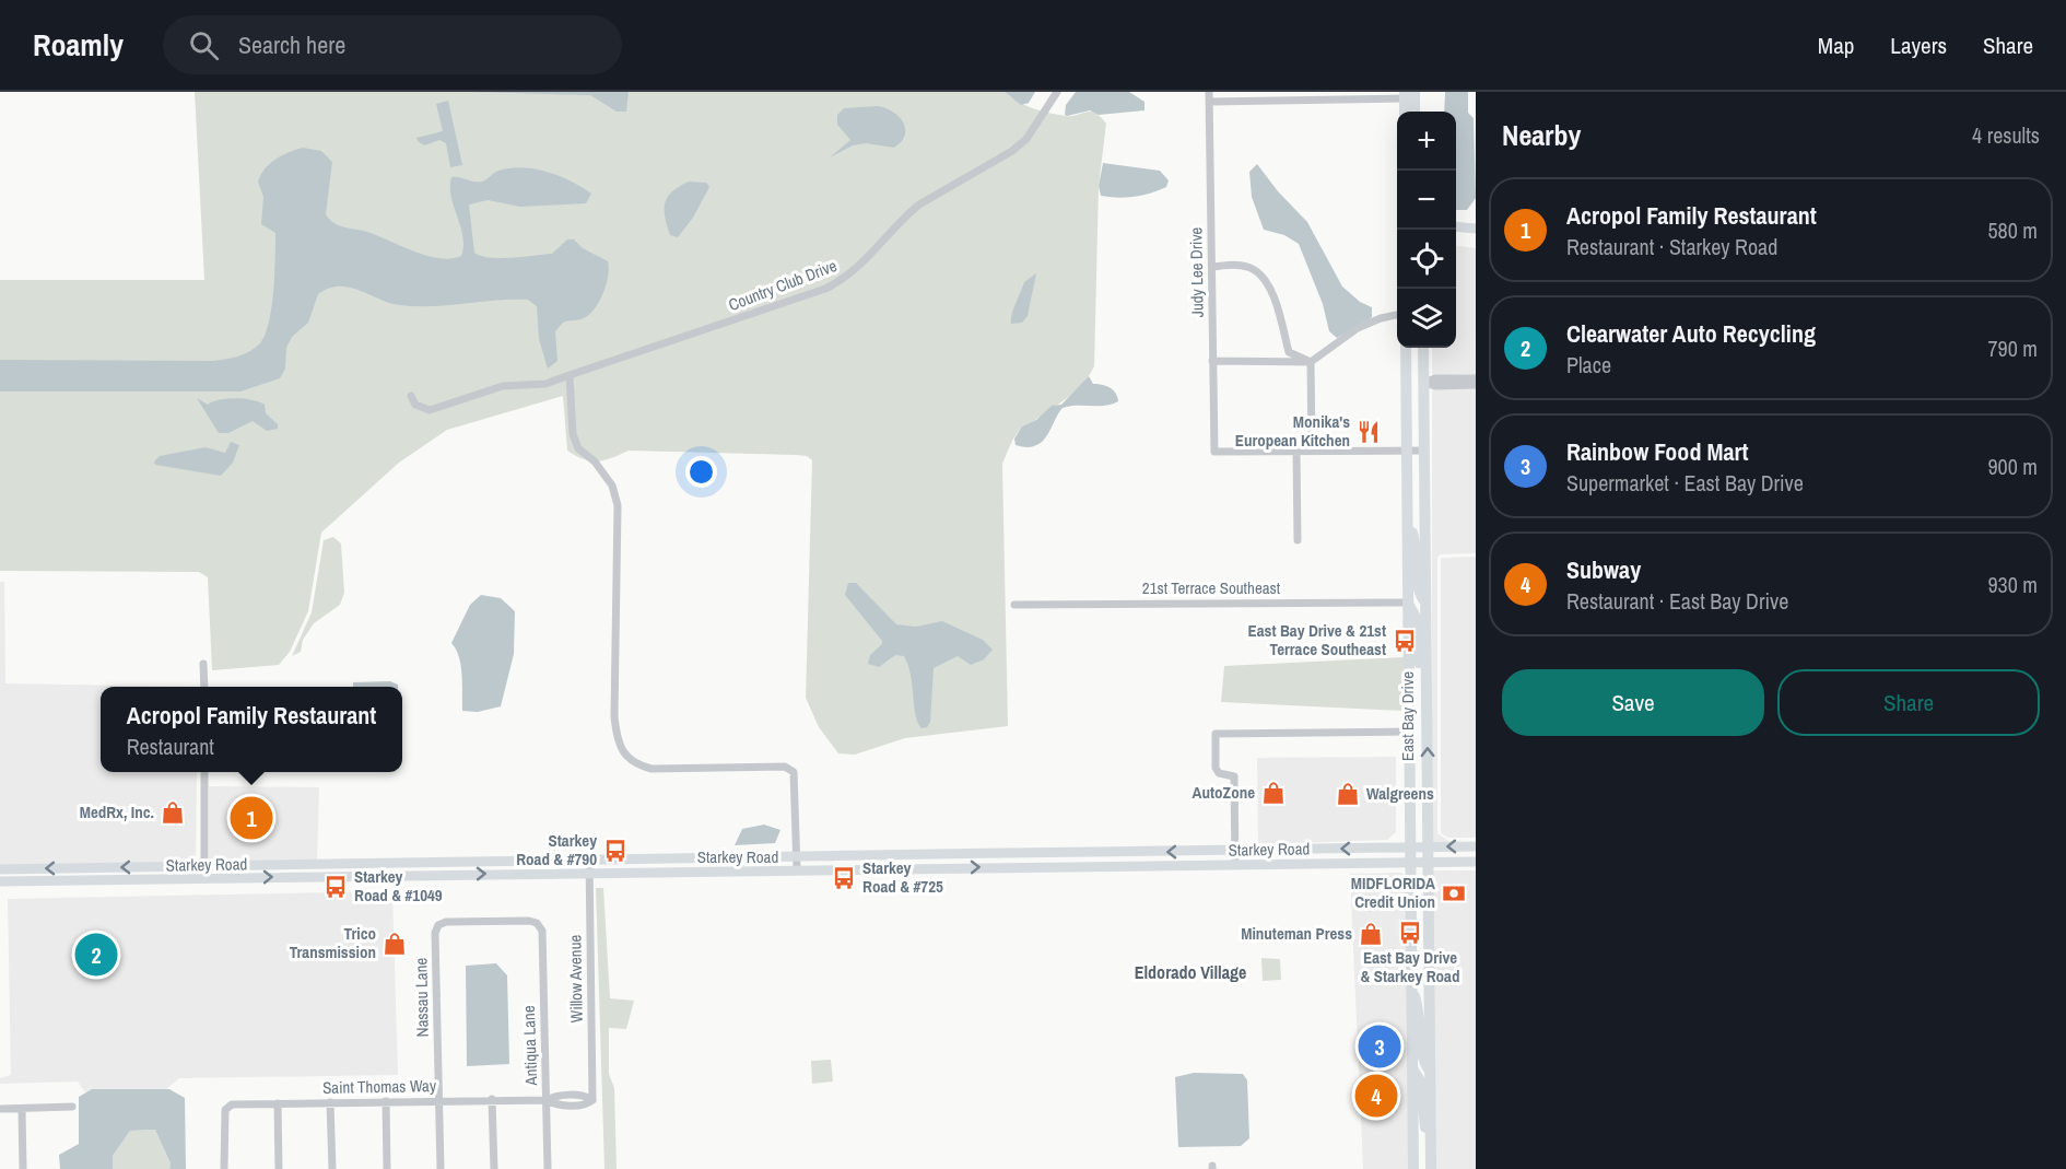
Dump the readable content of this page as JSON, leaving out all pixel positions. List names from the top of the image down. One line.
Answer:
{"streets":{"main road":["East Bay Drive","Starkey Road"],"street":["Judy Lee Drive","Country Club Drive","21st Terrace Southeast","Willow Avenue","Nassau Lane","Antiqua Lane","Saint Thomas Way"]},"crossings":[["21st Terrace Southeast","East Bay Drive"],["East Bay Drive","Starkey Road"],["Starkey Road","Willow Avenue"],["Willow Avenue","Saint Thomas Way"],["Nassau Lane","Antiqua Lane"],["Nassau Lane","Saint Thomas Way"],["Antiqua Lane","Saint Thomas Way"]],"districts":["Eldorado Village"],"places":{"restaurant":["Monika's European Kitchen"],"bus stop":["East Bay Drive & 21st Terrace Southeast","Starkey Road & #790","Starkey Road & #725","Starkey Road & #1049","East Bay Drive & Starkey Road"],"shop":["AutoZone","Walgreens","MedRx, Inc.","Minuteman Press","Trico Transmission"],"bank":["MIDFLORIDA Credit Union"]},"page":{"header":"Roamly","search":"Search here","nav":["Map","Layers","Share"],"heading":["Nearby","4 results"],"map_buttons":["+","−"],"list":[{"mark":"1","name":"Acropol Family Restaurant","note":"Restaurant · Starkey Road","value":"580 m"},{"mark":"2","name":"Clearwater Auto Recycling","note":"Place","value":"790 m"},{"mark":"3","name":"Rainbow Food Mart","note":"Supermarket · East Bay Drive","value":"900 m"},{"mark":"4","name":"Subway","note":"Restaurant · East Bay Drive","value":"930 m"}],"buttons":["Save","Share"],"popup":["Acropol Family Restaurant","Restaurant"],"pins":["1","2","3","4"]}}
